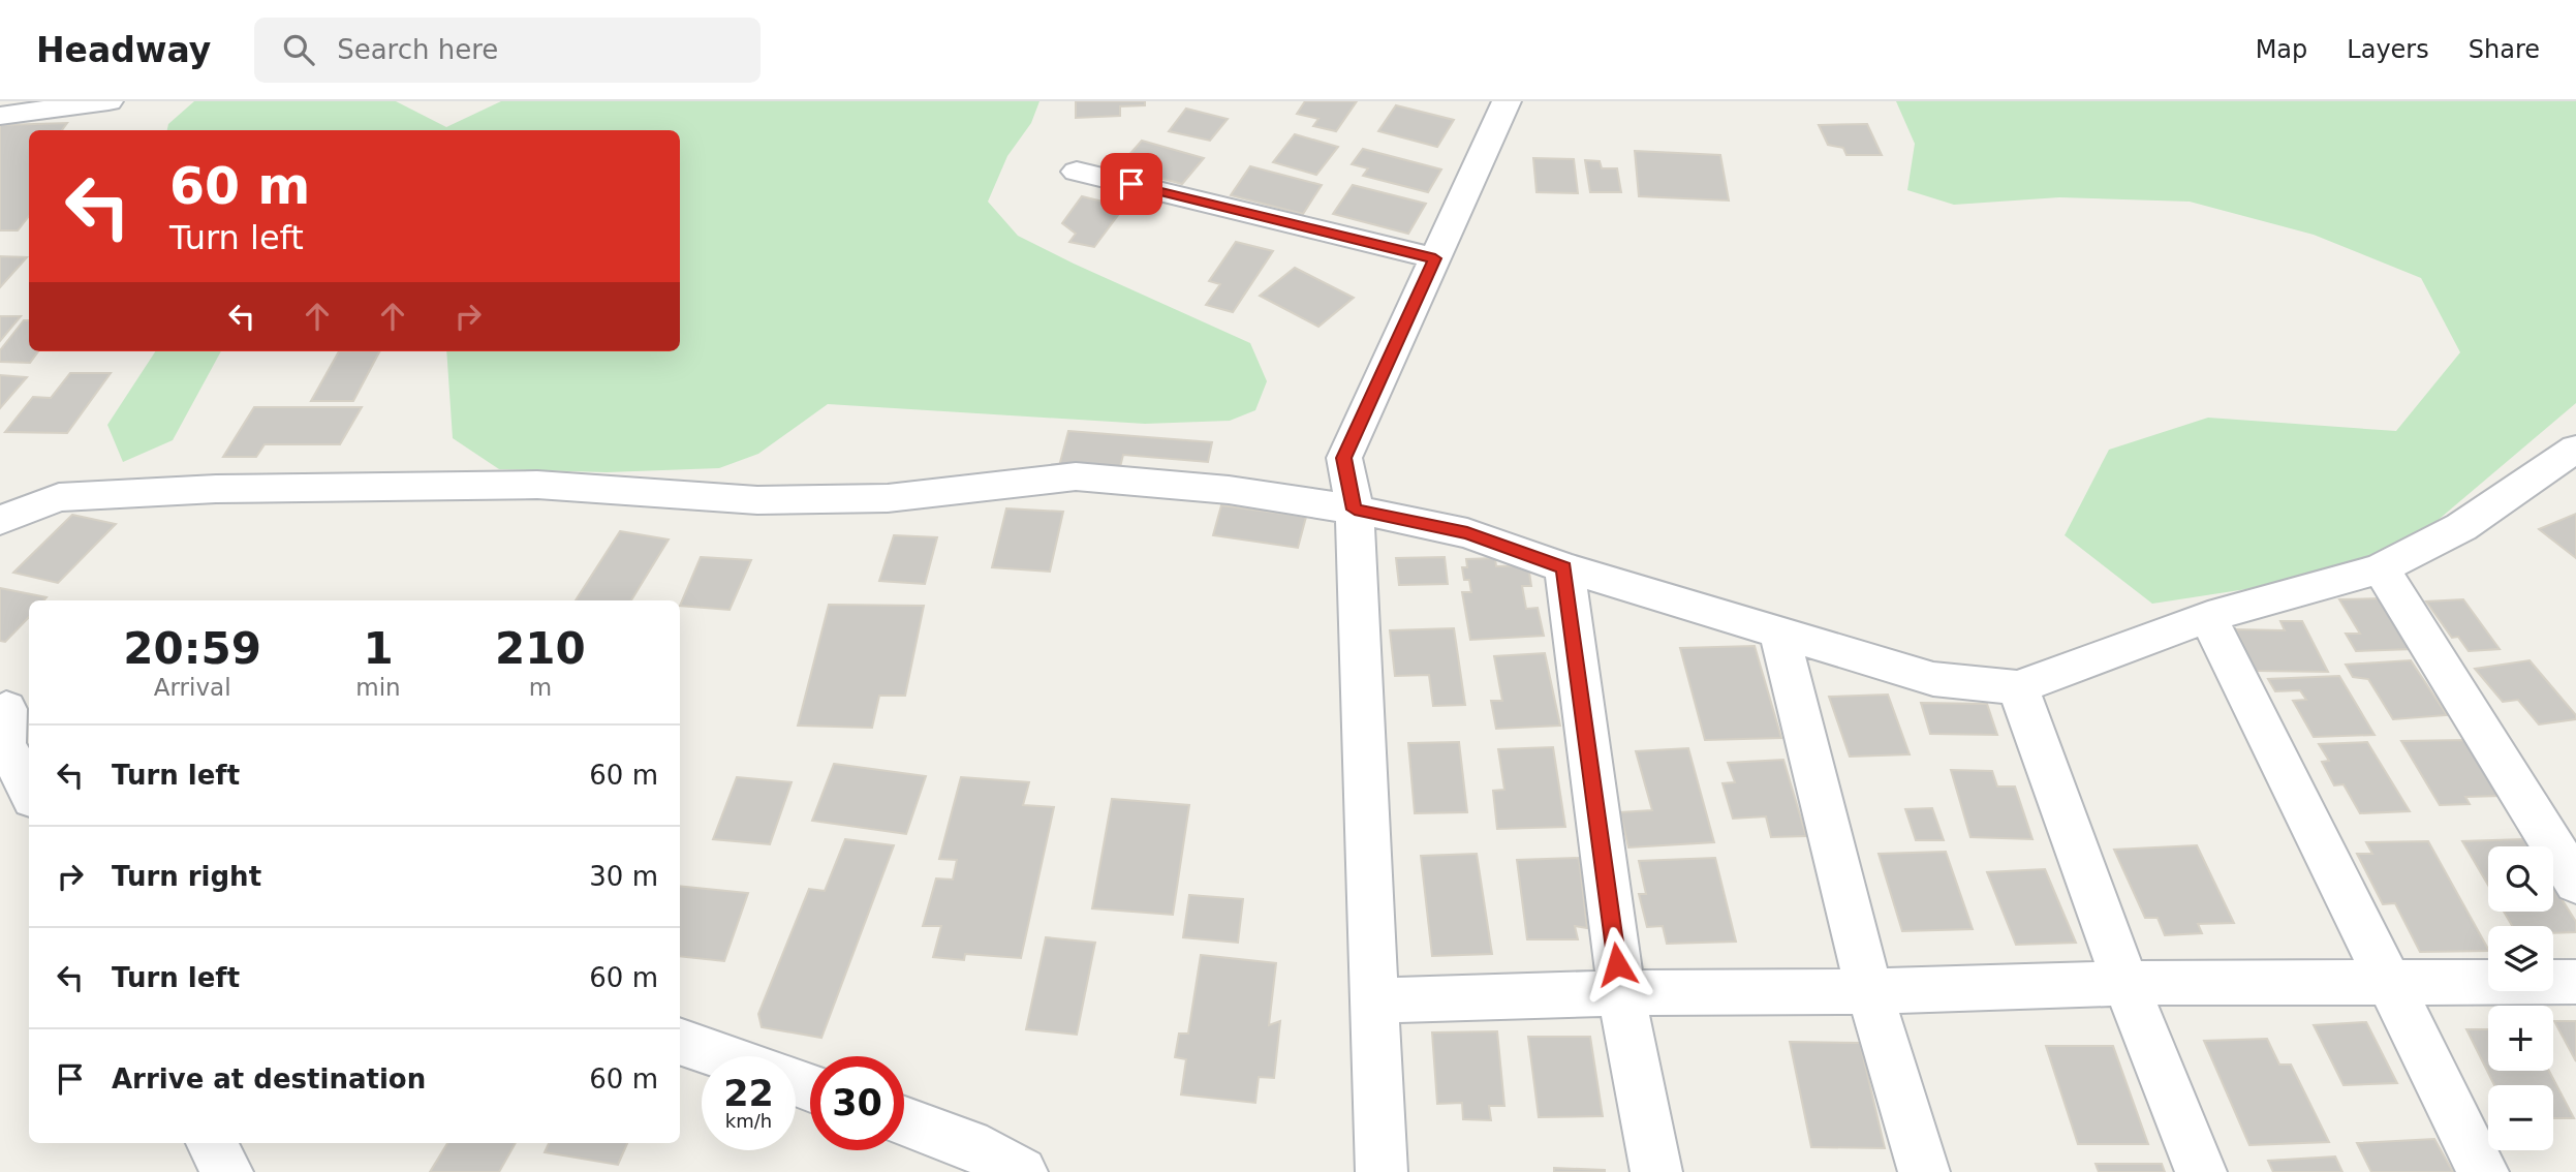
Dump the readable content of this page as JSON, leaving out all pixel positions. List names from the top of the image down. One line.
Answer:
{"page":{"header":"Headway","search":"Search here","nav":["Map","Layers","Share"],"turn":["60 m","Turn left"],"eta":["20:59","Arrival","1","min","210","m"],"list":[{"name":"Turn left","value":"60 m"},{"name":"Turn right","value":"30 m"},{"name":"Turn left","value":"60 m"},{"name":"Arrive at destination","value":"60 m"}],"map_buttons":["+","−"],"speed":"22 km/h","limit":"30"}}
